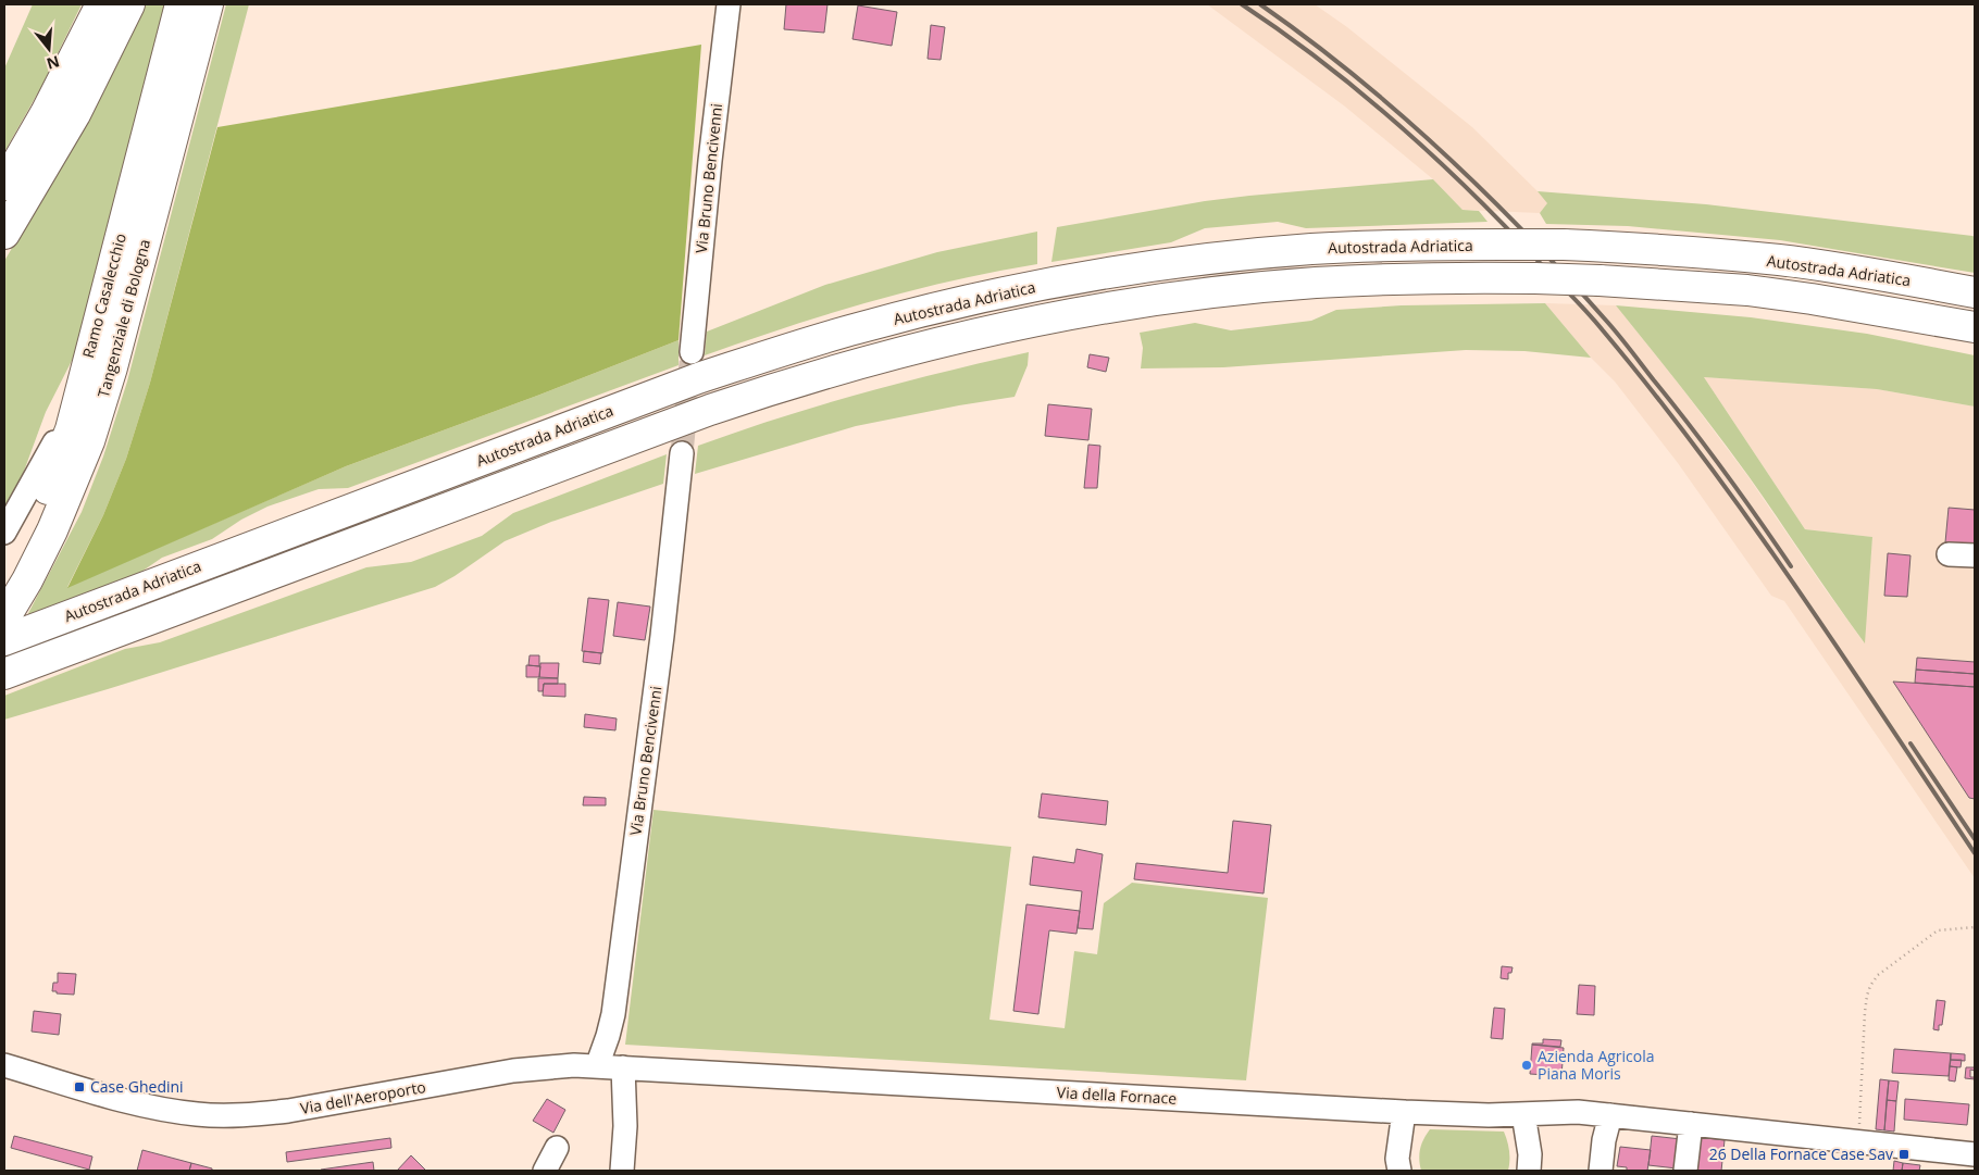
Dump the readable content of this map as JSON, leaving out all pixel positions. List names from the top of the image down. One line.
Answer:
{"streets":{"highway":["Autostrada Adriatica","Ramo Casalecchio","Tangenziale di Bologna"],"street":["Via Bruno Bencivenni","Via della Fornace","Via dell'Aeroporto"]},"crossings":[["Via Bruno Bencivenni","Via dell'Aeroporto"],["Via della Fornace","Via dell'Aeroporto"]],"places":{"other":["Azienda Agricola Piana Moris"],"transit":["Case Ghedini","26 Della Fornace Case Sav"]},"north":"bottom"}
